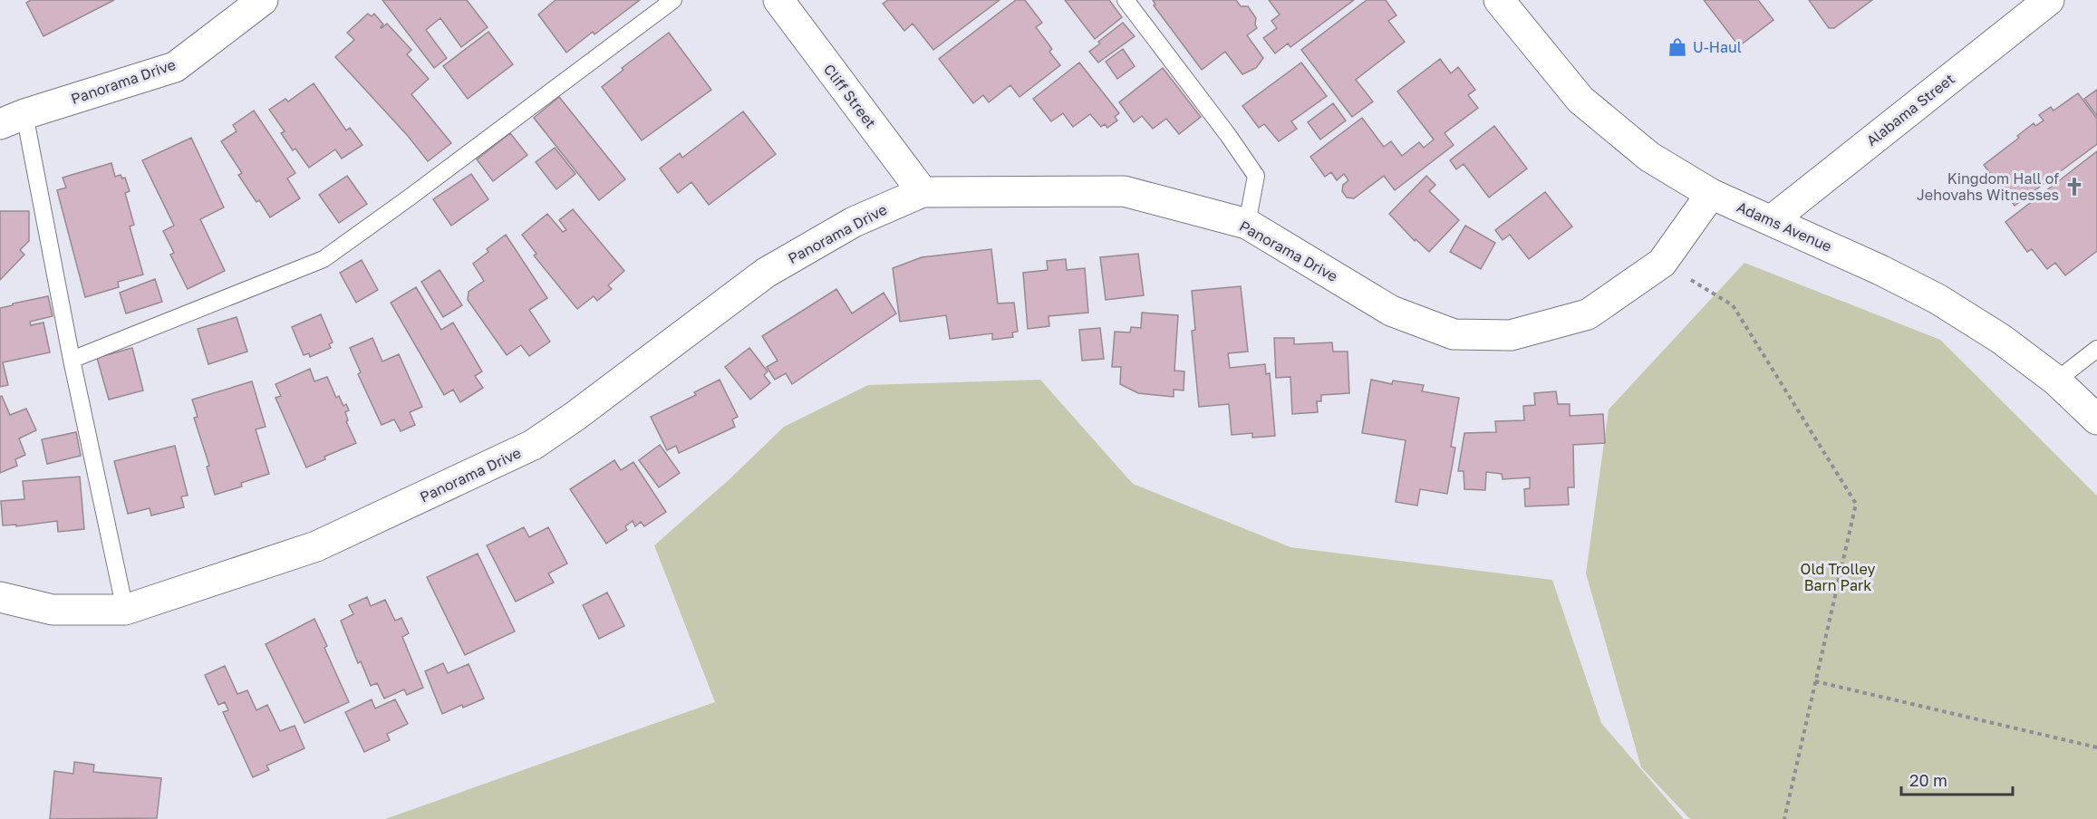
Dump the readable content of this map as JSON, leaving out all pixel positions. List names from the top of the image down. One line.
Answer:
{"streets":{"street":["Panorama Drive","Cliff Street","Alabama Street","Adams Avenue"]},"crossings":[["Panorama Drive","Cliff Street"],["Panorama Drive","Adams Avenue"],["Alabama Street","Adams Avenue"]],"parks":["Old Trolley Barn Park"],"places":{"shop":["U-Haul"],"church":["Kingdom Hall of Jehovahs Witnesses"]},"scale_bar":"20 m"}
